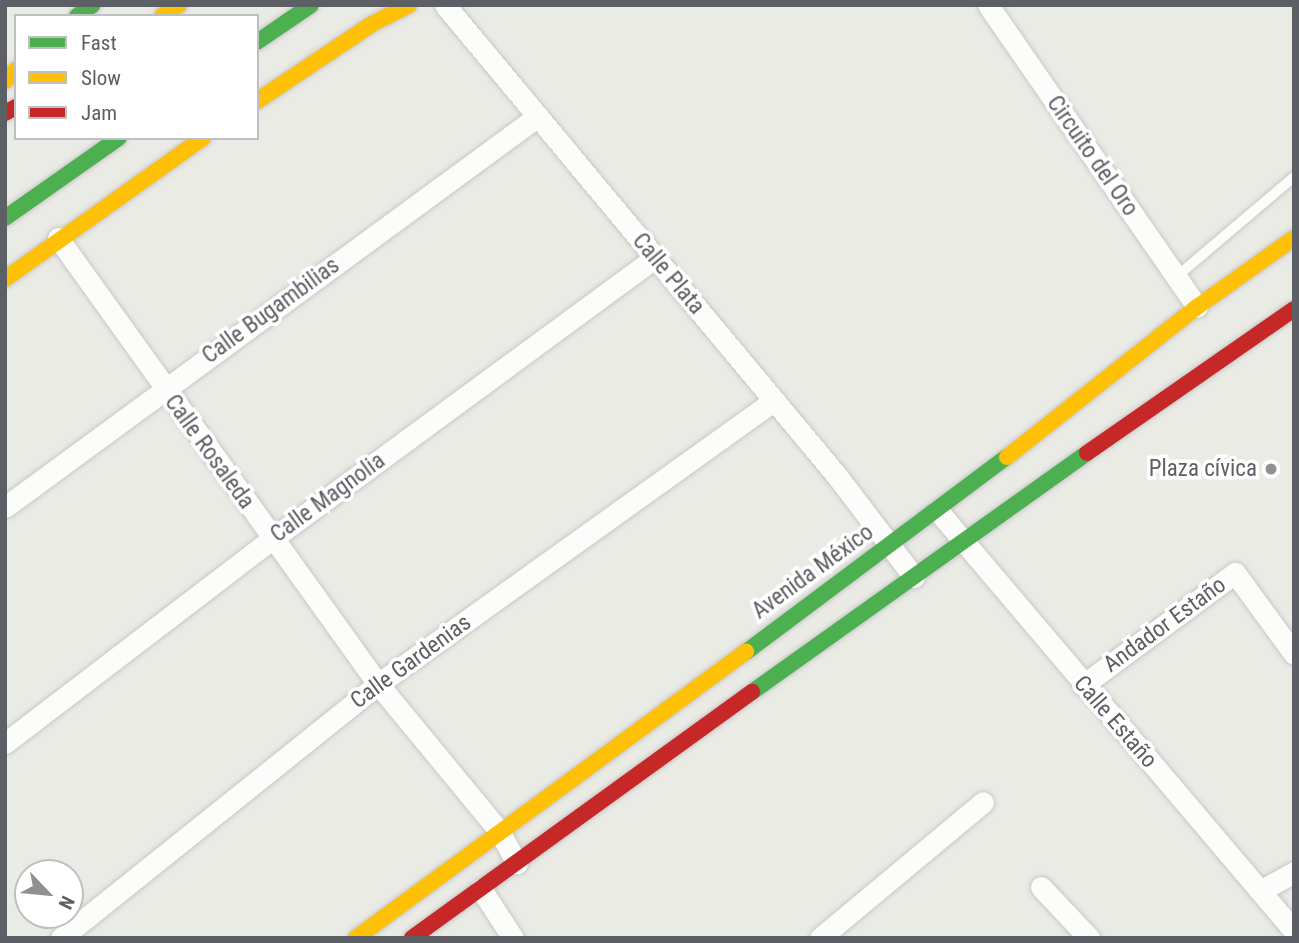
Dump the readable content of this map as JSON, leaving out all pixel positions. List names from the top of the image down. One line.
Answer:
{"streets":{"street":["Circuito del Oro","Calle Plata","Calle Bugambilias","Calle Rosaleda","Calle Magnolia","Avenida México","Andador Estaño","Calle Gardenias","Calle Estaño"]},"crossings":[["Circuito del Oro","Avenida México"],["Calle Plata","Calle Bugambilias"],["Calle Plata","Calle Magnolia"],["Calle Plata","Avenida México"],["Calle Plata","Calle Gardenias"],["Calle Bugambilias","Calle Rosaleda"],["Calle Rosaleda","Calle Magnolia"],["Calle Rosaleda","Avenida México"],["Calle Rosaleda","Calle Gardenias"],["Avenida México","Calle Estaño"],["Andador Estaño","Calle Estaño"]],"places":["Plaza cívica"],"legend":["Fast","Slow","Jam"],"north":"bottom right"}
